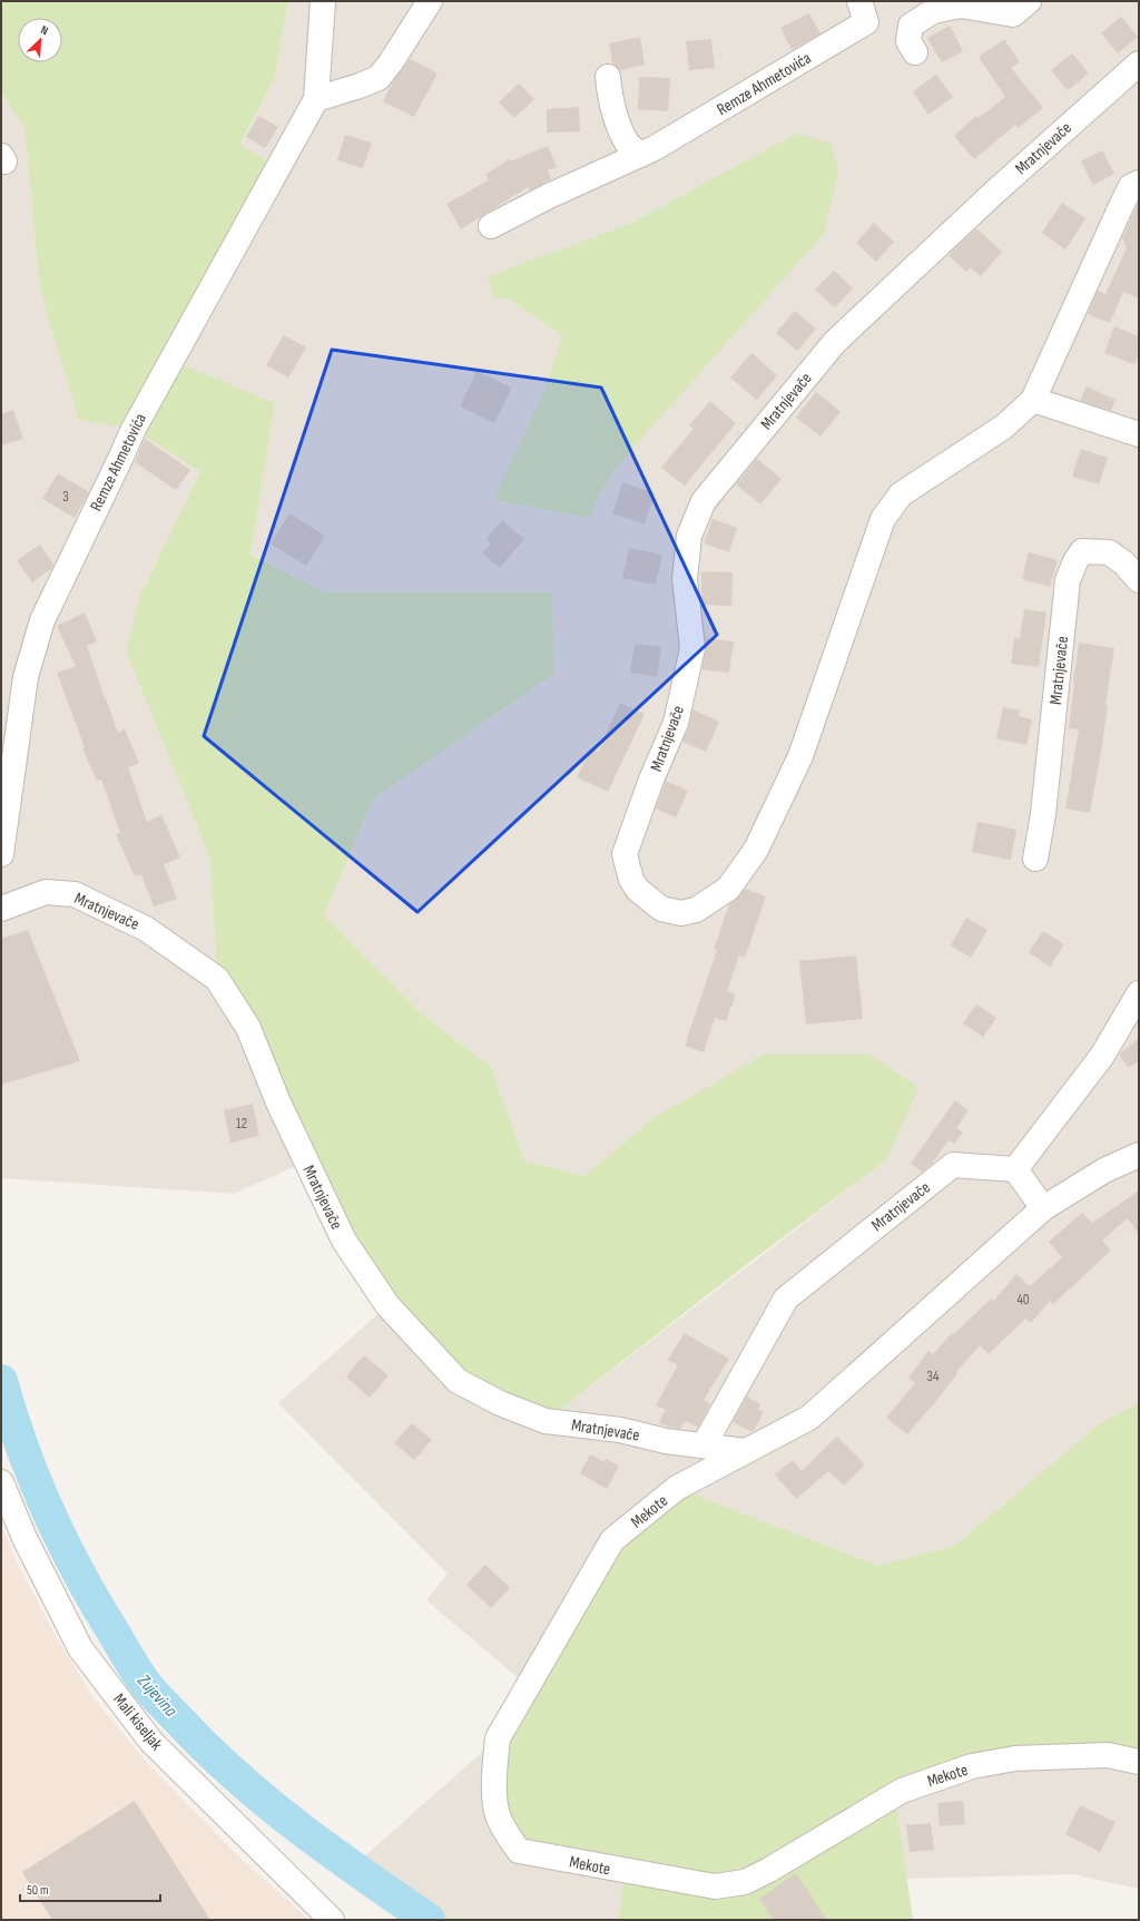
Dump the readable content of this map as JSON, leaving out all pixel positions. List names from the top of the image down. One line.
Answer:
{"streets":{"street":["Remze Ahmetovića","Mratnjevače","Mekote","Mali kiseljak"]},"crossings":[["Mratnjevače","Mekote"]],"water":["Zujevina"],"house_numbers":["3","12","40","34"],"scale_bar":"50 m","north":"top right"}
